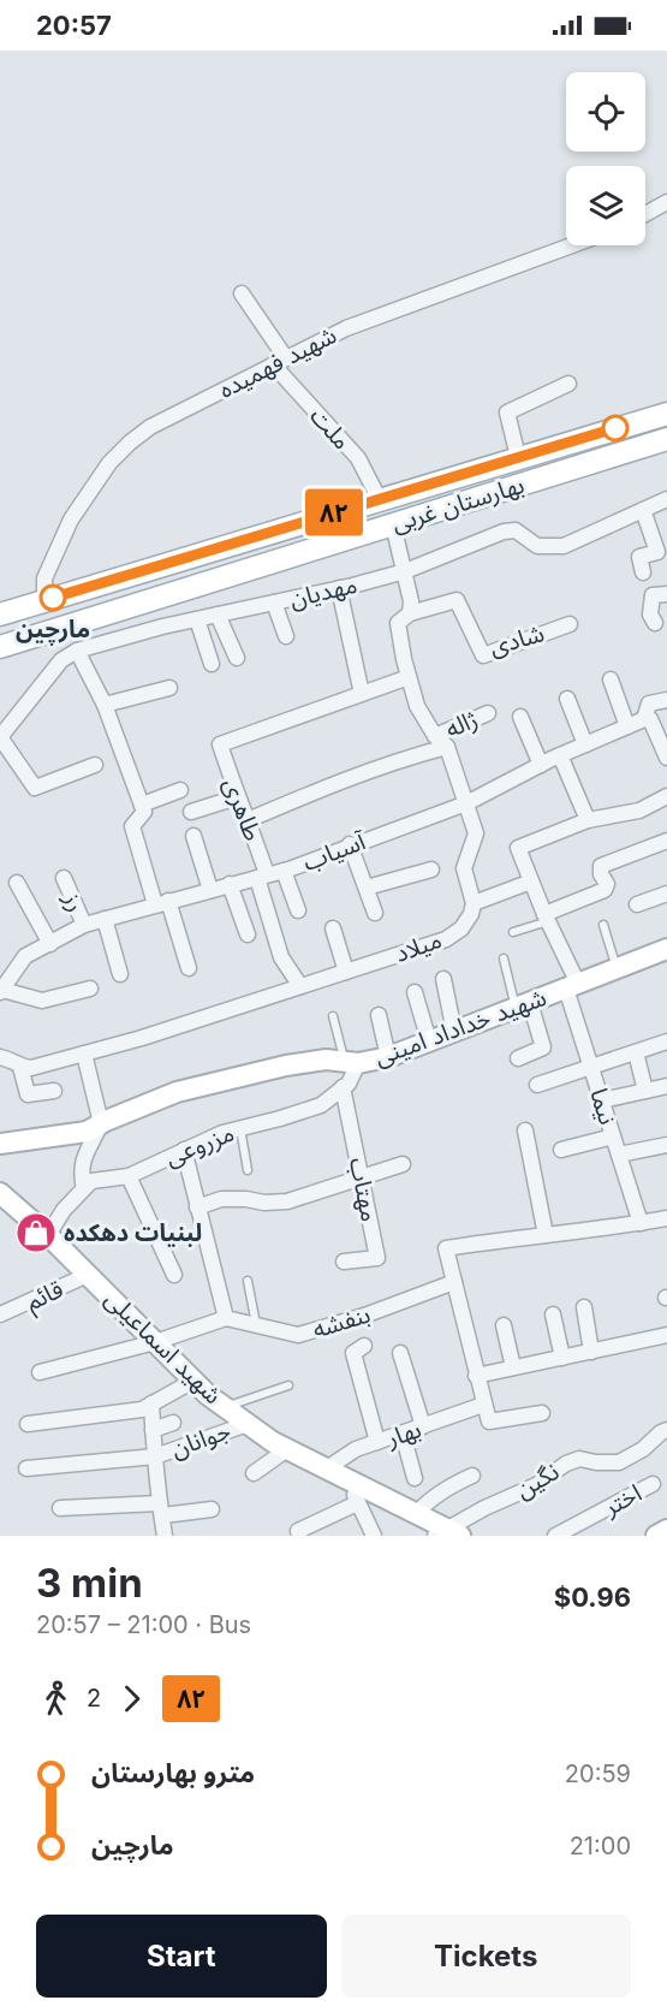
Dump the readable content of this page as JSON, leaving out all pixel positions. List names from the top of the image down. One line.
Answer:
{"streets":{"main road":["بهارستان غربی"],"street":["شهید فهمیده","ملت","مهدیان","شادی","ژاله","طاهری","آسیاب","رز","میلاد","شهید خداداد امینی","نیما","مزروعی","مهتاب","قائم","بنفشه","شهید اسماعیلی","بهار","جوانان","نگین","اختر"]},"crossings":[["شهید فهمیده","ملت"],["شهید فهمیده","بهارستان غربی"],["ملت","بهارستان غربی"],["طاهری","آسیاب"],["طاهری","میلاد"],["آسیاب","رز"],["شهید خداداد امینی","نیما"],["شهید خداداد امینی","مزروعی"],["مزروعی","مهتاب"],["قائم","شهید اسماعیلی"],["شهید اسماعیلی","بهار"],["شهید اسماعیلی","جوانان"],["شهید اسماعیلی","نگین"]],"places":{"other":["مارچین"],"shop":["لبنیات دهکده"]},"lines":["bus line ۸۲"],"page":{"status":"20:57","on_map":"۸۲","heading":["3 min","20:57 – 21:00 · Bus","$0.96"],"legs":["2","۸۲"],"list":[{"name":"مترو بهارستان","value":"20:59"},{"name":"مارچین","value":"21:00"}],"buttons":["Start","Tickets"]}}
